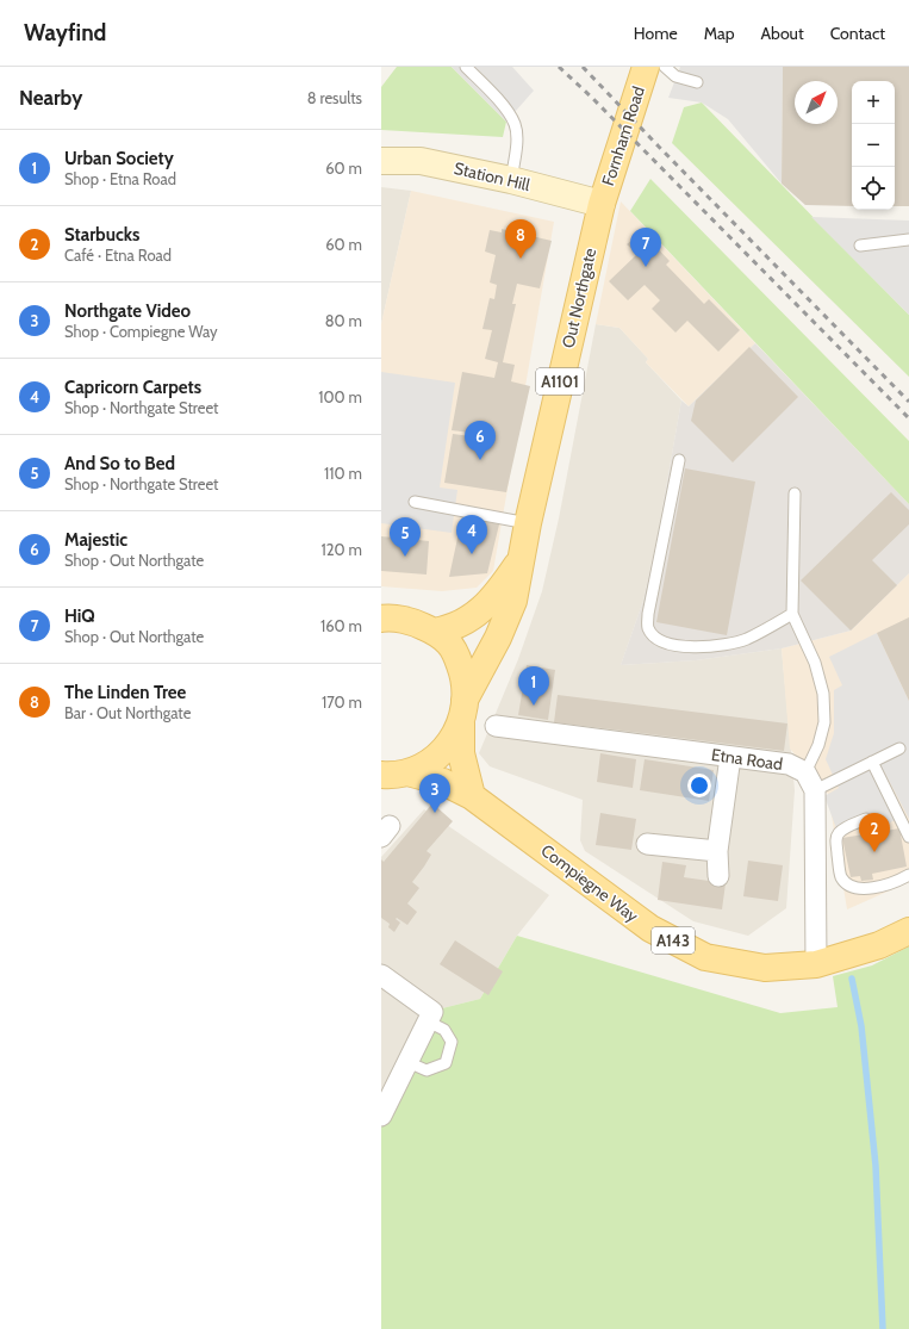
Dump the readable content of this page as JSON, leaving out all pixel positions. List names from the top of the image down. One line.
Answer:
{"streets":{"main road":["Fornham Road","Out Northgate","A1101","Compiegne Way","A143"],"street":["Station Hill","Etna Road"]},"crossings":[["Fornham Road","Station Hill"],["Fornham Road","Out Northgate"],["Station Hill","Out Northgate"],["Out Northgate","A1101"],["Etna Road","Compiegne Way"]],"north":"top right","page":{"header":"Wayfind","nav":["Home","Map","About","Contact"],"heading":["Nearby","8 results"],"map_buttons":["+","−"],"list":[{"mark":"1","name":"Urban Society","note":"Shop · Etna Road","value":"60 m"},{"mark":"2","name":"Starbucks","note":"Café · Etna Road","value":"60 m"},{"mark":"3","name":"Northgate Video","note":"Shop · Compiegne Way","value":"80 m"},{"mark":"4","name":"Capricorn Carpets","note":"Shop · Northgate Street","value":"100 m"},{"mark":"5","name":"And So to Bed","note":"Shop · Northgate Street","value":"110 m"},{"mark":"6","name":"Majestic","note":"Shop · Out Northgate","value":"120 m"},{"mark":"7","name":"HiQ","note":"Shop · Out Northgate","value":"160 m"},{"mark":"8","name":"The Linden Tree","note":"Bar · Out Northgate","value":"170 m"}],"pins":["8","7","6","4","5","1","3","2"]}}
